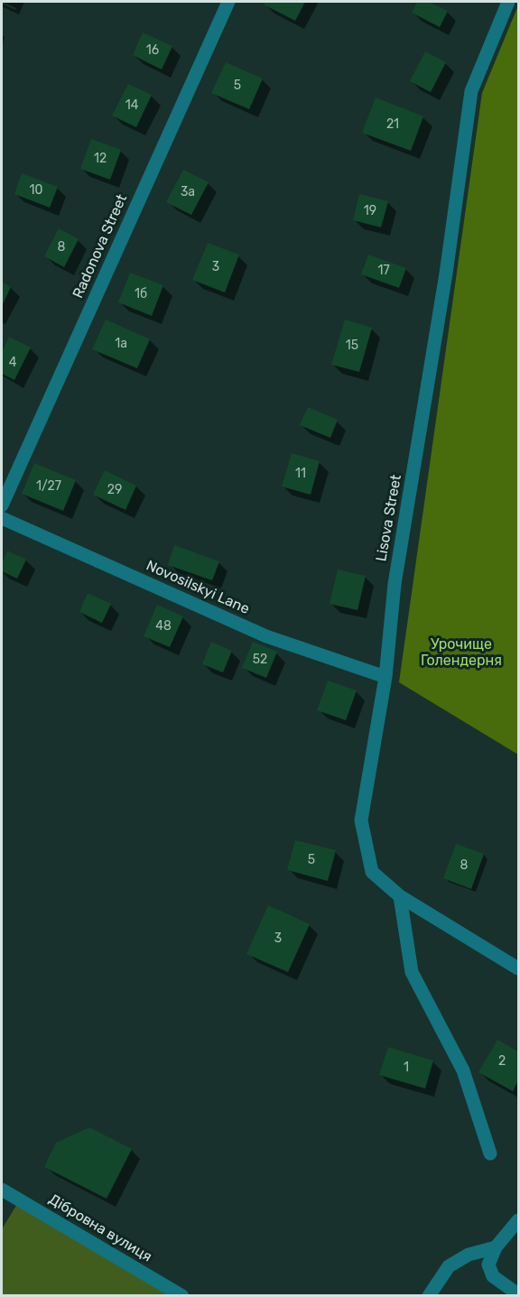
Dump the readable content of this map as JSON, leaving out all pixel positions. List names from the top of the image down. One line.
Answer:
{"streets":{"street":["Radonova Street","Lisova Street","Novosilskyi Lane","Дібровна вулиця"]},"crossings":[["Lisova Street","Novosilskyi Lane"]],"parks":["Урочище Голендерня"],"house_numbers":["16","5","14","21","12","10","3а","19","8","3","17","1б","1а","15","4","11","1/27","29","48","52","5","8","3","2","1"]}
